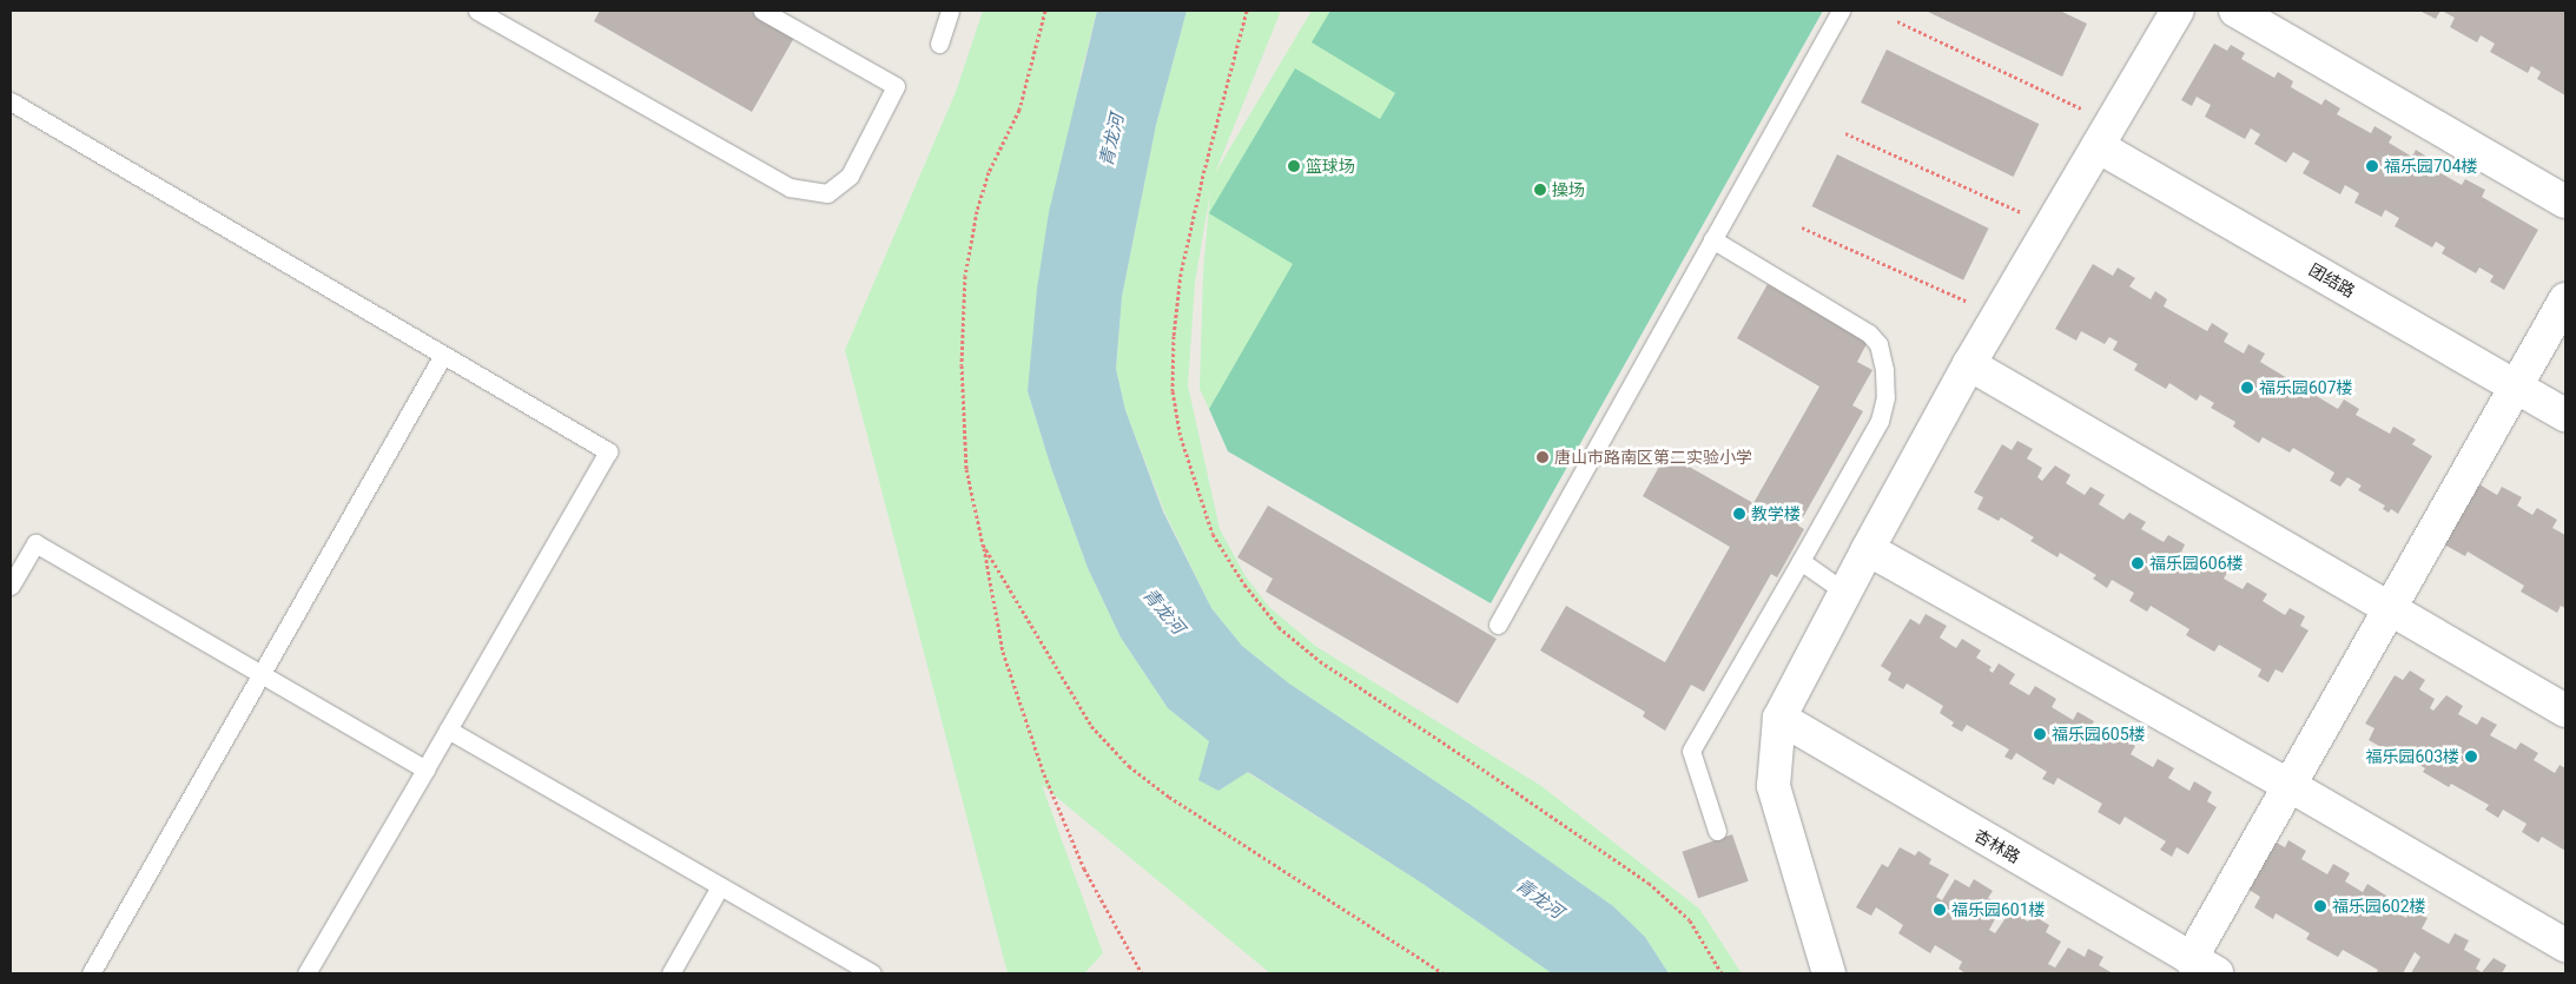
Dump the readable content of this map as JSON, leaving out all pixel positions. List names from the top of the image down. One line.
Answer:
{"streets":{"street":["团结路","杏林路"]},"water":["青龙河"],"places":["篮球场","福乐园704楼","操场","福乐园607楼","唐山市路南区第二实验小学","教学楼","福乐园606楼","福乐园605楼","福乐园603楼","福乐园602楼","福乐园601楼"]}
